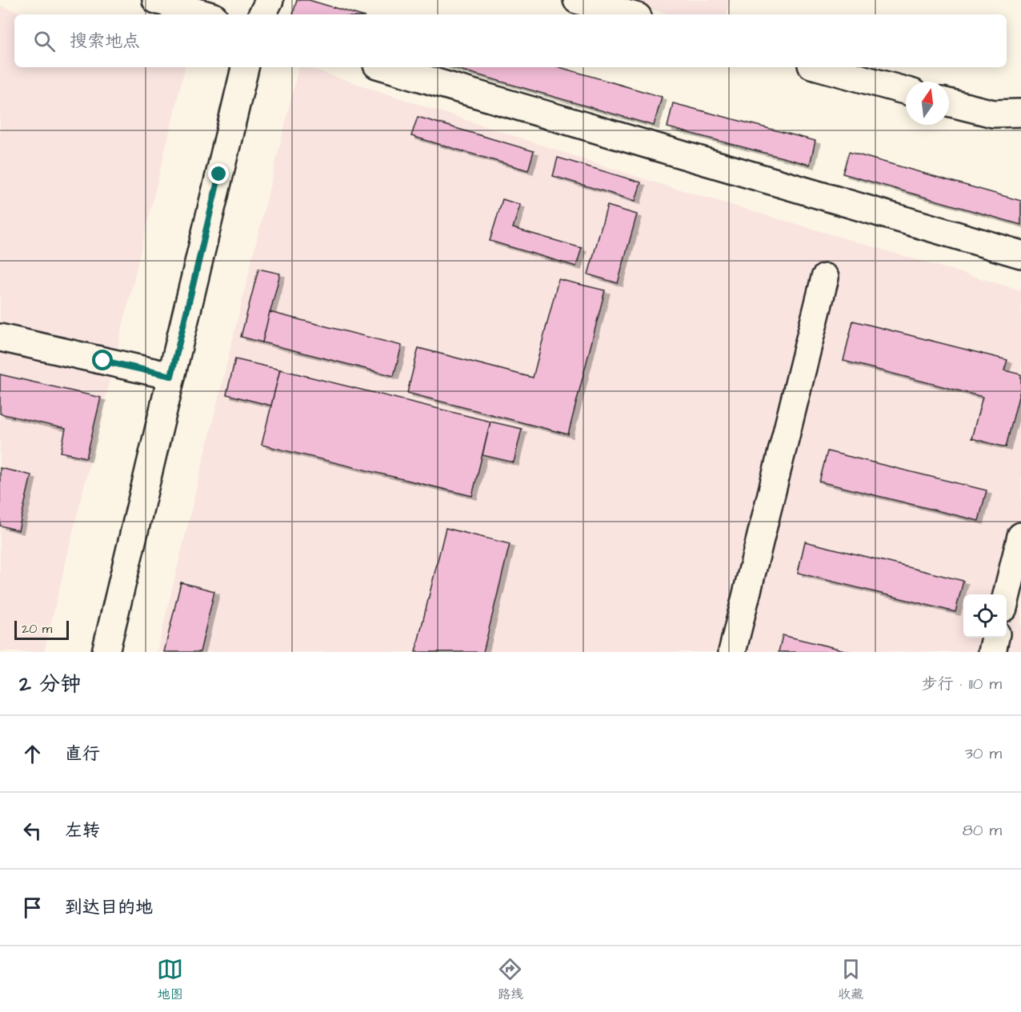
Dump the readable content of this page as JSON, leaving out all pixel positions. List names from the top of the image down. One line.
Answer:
{"scale_bar":"20 m","north":"top","page":{"search":"搜索地点","scale":"20 m","heading":["2 分钟","步行 · 110 m"],"list":[["直行","30 m"],["左转","80 m"],"到达目的地"],"nav":["地图","路线","收藏"]}}
